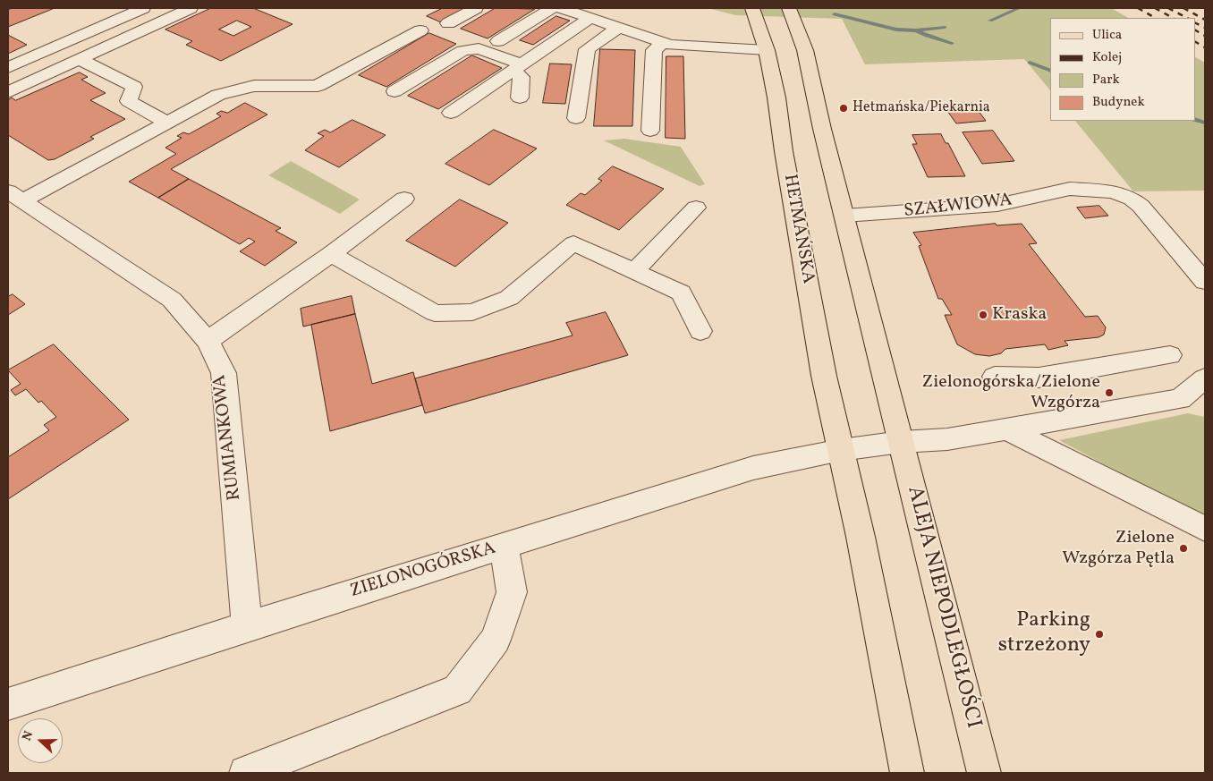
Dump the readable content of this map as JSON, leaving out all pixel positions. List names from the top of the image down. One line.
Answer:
{"streets":{"main road":["HETMAŃSKA","ALEJA NIEPODLEGŁOŚCI"],"street":["SZAŁWIOWA","RUMIANKOWA","ZIELONOGÓRSKA"]},"crossings":[["SZAŁWIOWA","HETMAŃSKA"],["HETMAŃSKA","ZIELONOGÓRSKA"],["HETMAŃSKA","ALEJA NIEPODLEGŁOŚCI"],["RUMIANKOWA","ZIELONOGÓRSKA"],["ZIELONOGÓRSKA","ALEJA NIEPODLEGŁOŚCI"]],"places":["Hetmańska/Piekarnia","Kraska","Zielonogórska/Zielone Wzgórza","Zielone Wzgórza Pętla","Parking strzeżony"],"legend":["Ulica","Kolej","Park","Budynek"],"north":"left"}
